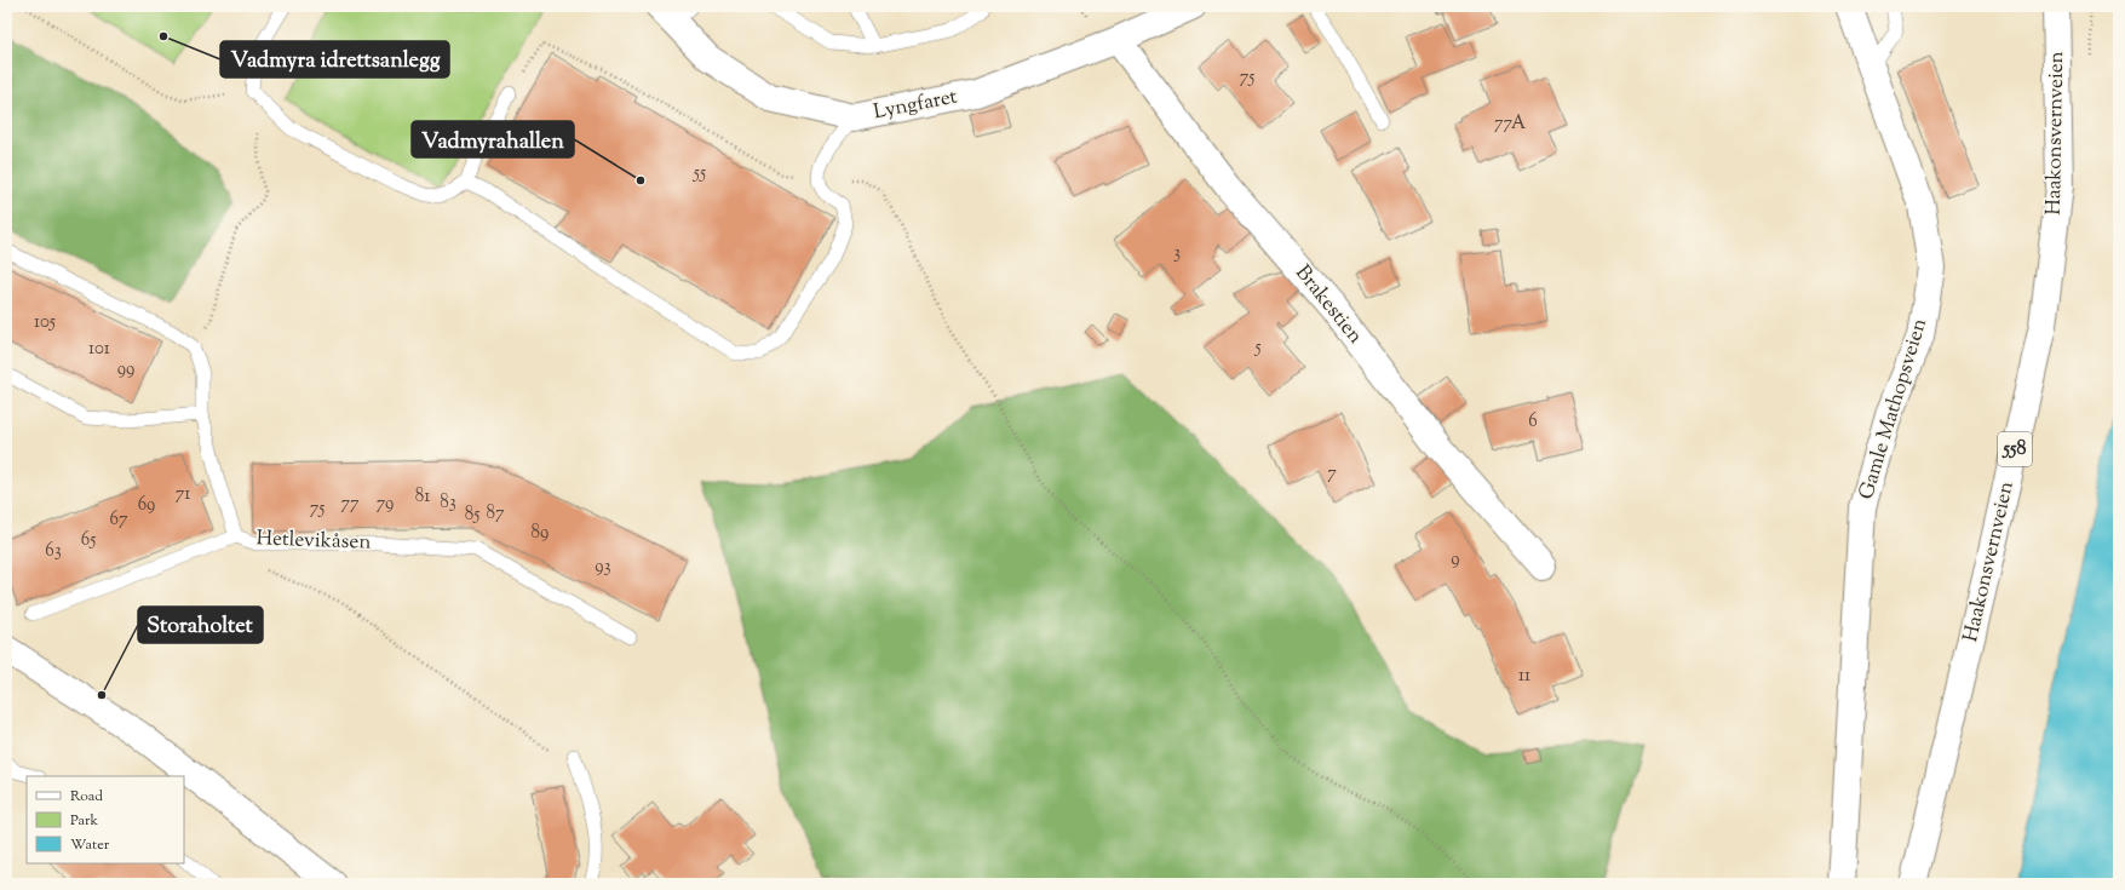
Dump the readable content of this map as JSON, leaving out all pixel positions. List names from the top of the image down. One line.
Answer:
{"streets":{"street":["Lyngfaret","Haakonsvernveien","Brakestien","Gamle Mathopsveien","558"],"lane":["Hetlevikåsen"]},"crossings":[["Lyngfaret","Brakestien"]],"places":["Vadmyra idrettsanlegg","Vadmyrahallen","Storaholtet"],"house_numbers":["75","77A","55","3","105","5","101","99","6","7","71","81","83","77","79","69","75","87","85","67","89","65","63","9","93","11"],"legend":["Road","Park","Water"]}
